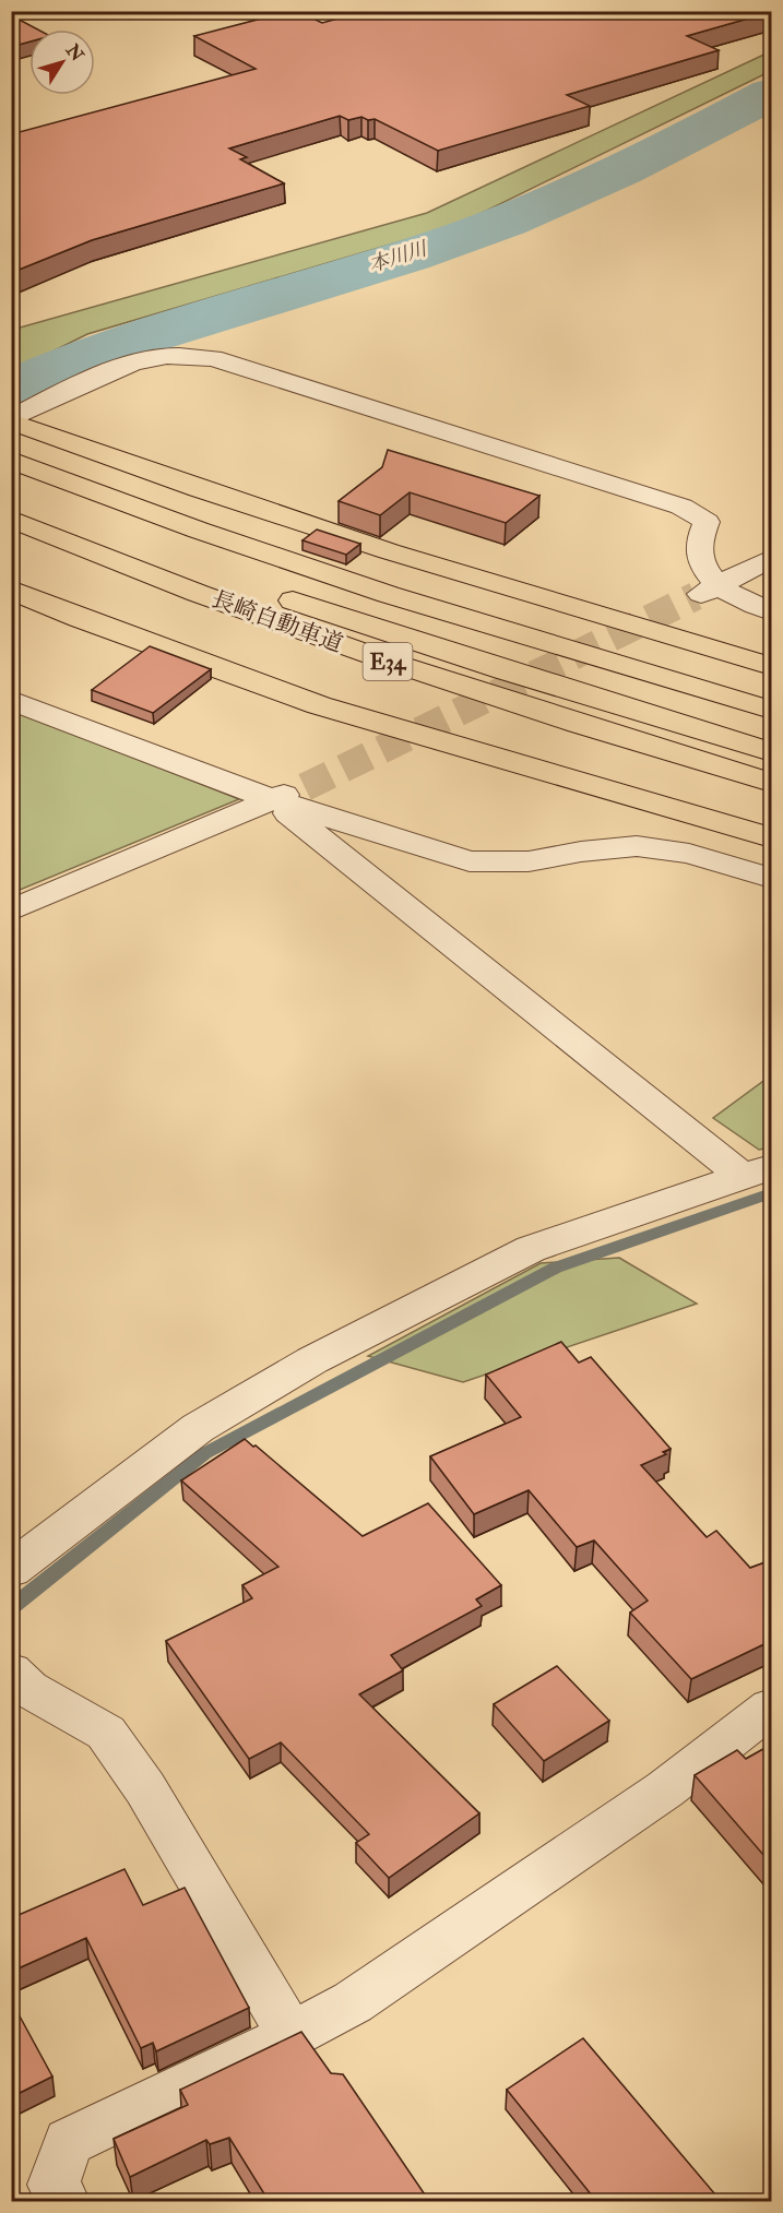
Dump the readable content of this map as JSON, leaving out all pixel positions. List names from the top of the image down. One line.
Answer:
{"streets":{"highway":["長崎自動車道","E34"]},"water":["本川川"],"north":"top right"}
